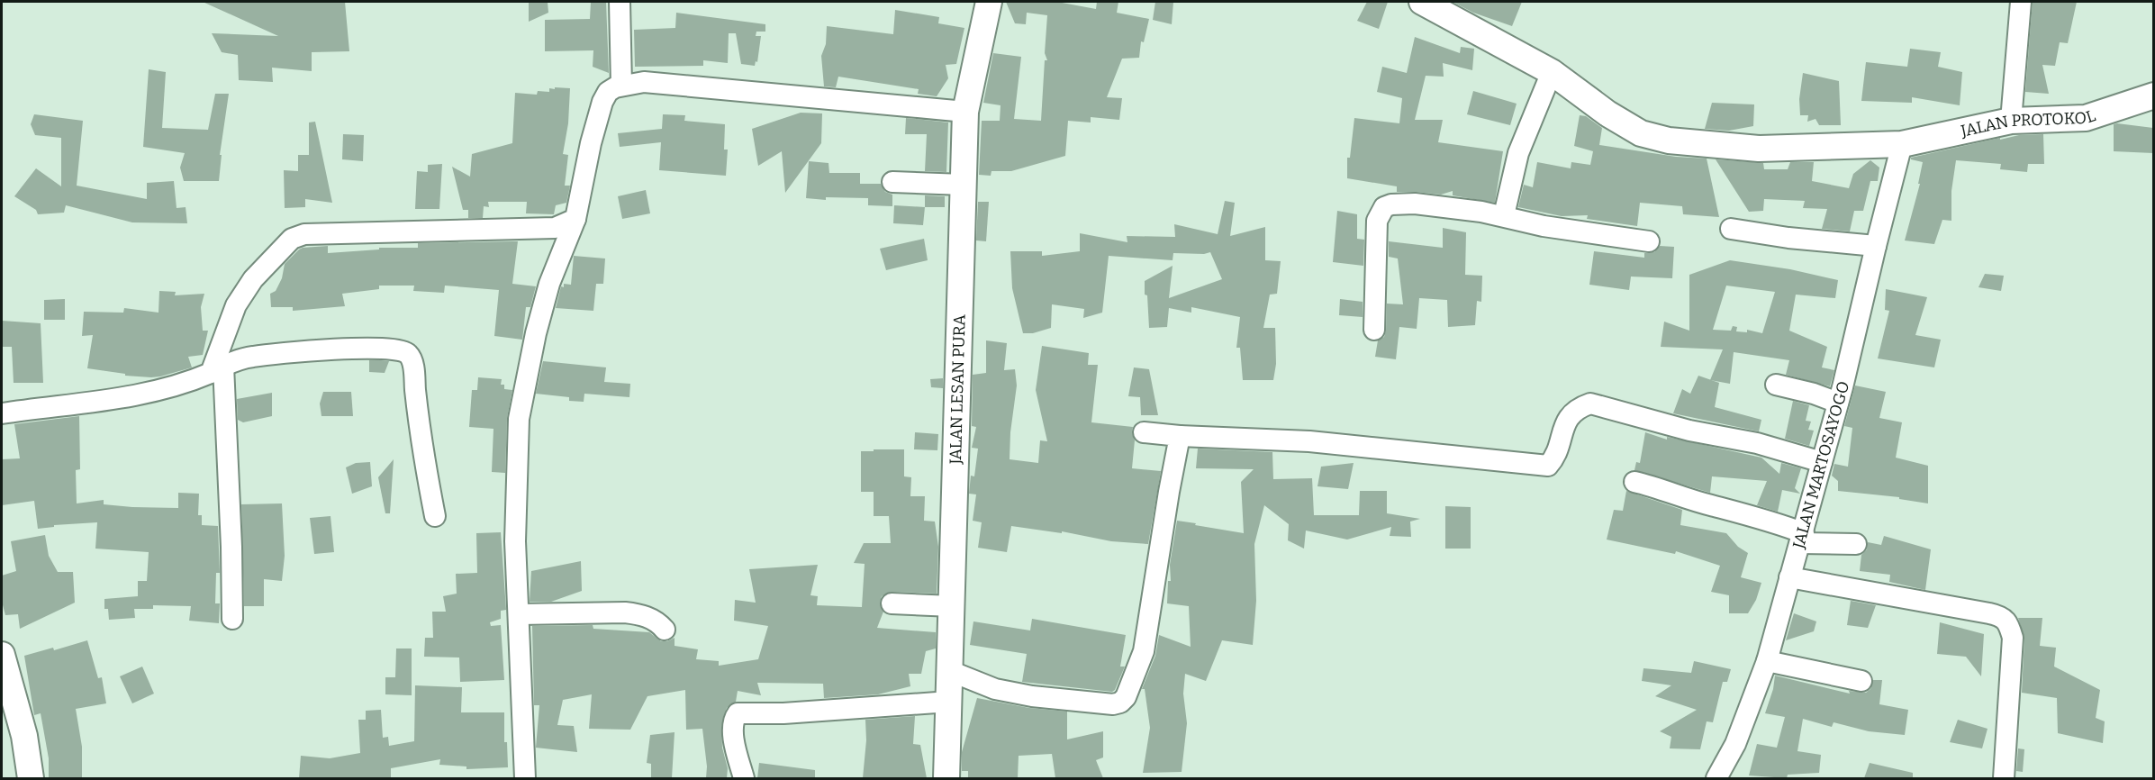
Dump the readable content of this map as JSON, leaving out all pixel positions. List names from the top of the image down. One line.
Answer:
{"streets":{"street":["JALAN PROTOKOL","JALAN LESAN PURA","JALAN MARTOSAYOGO"]},"crossings":[["JALAN PROTOKOL","JALAN MARTOSAYOGO"]]}
